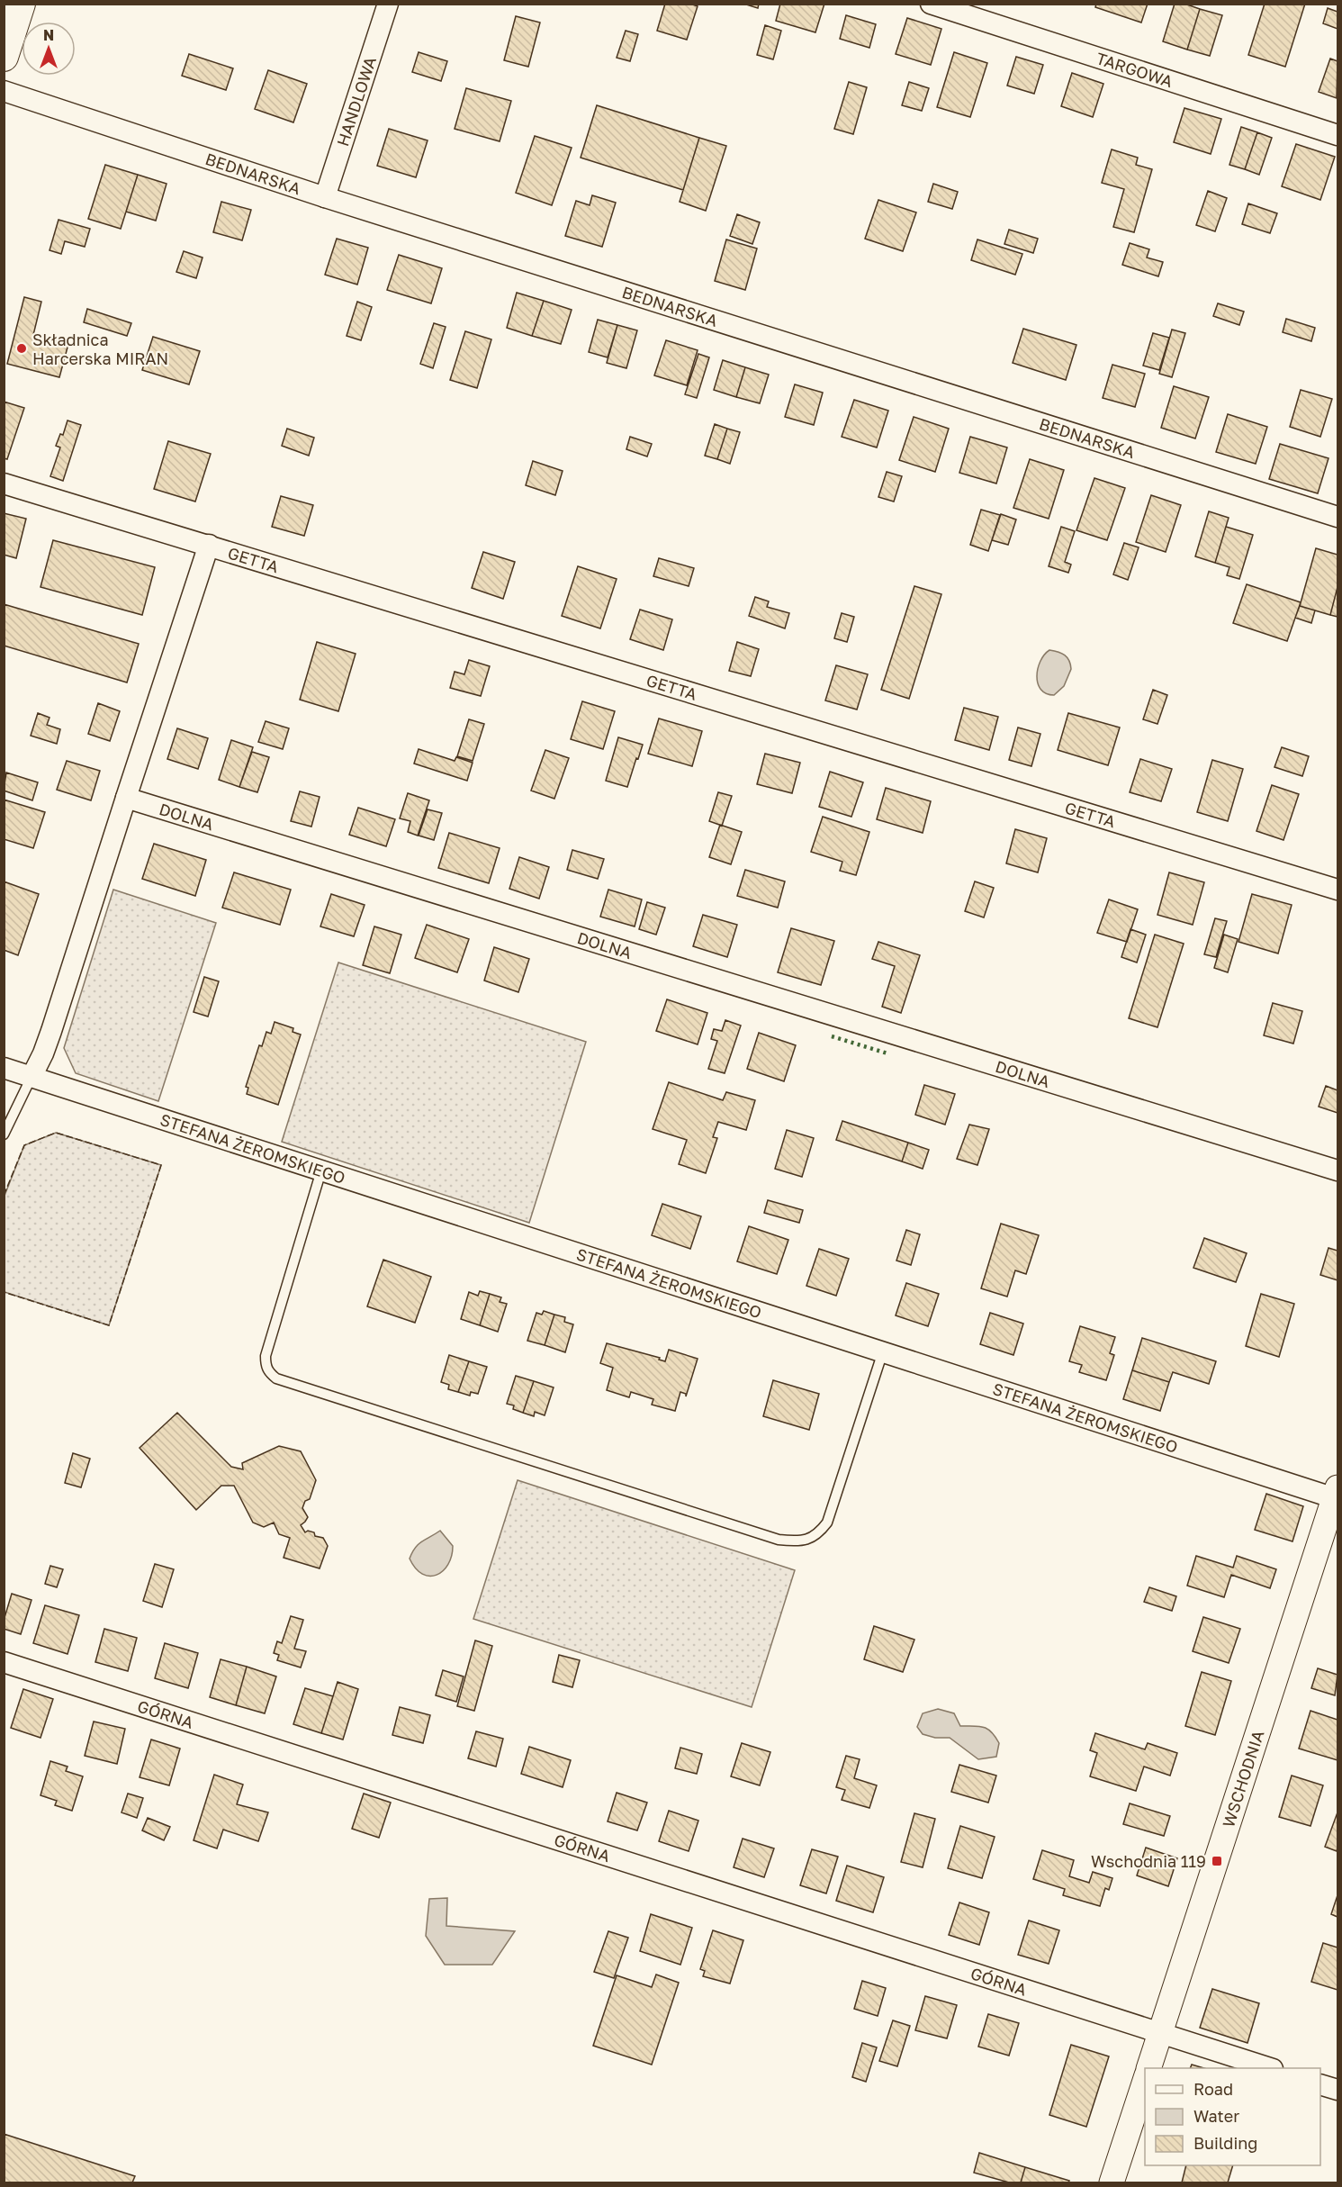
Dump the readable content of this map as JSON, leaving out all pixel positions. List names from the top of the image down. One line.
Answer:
{"streets":{"street":["TARGOWA","HANDLOWA","BEDNARSKA","GETTA","DOLNA","STEFANA ŻEROMSKIEGO","GÓRNA","WSCHODNIA"]},"crossings":[["HANDLOWA","BEDNARSKA"],["STEFANA ŻEROMSKIEGO","WSCHODNIA"],["GÓRNA","WSCHODNIA"]],"places":{"other":["Składnica Harcerska MIRAN"],"transit":["Wschodnia 119"]},"legend":["Road","Water","Building"],"north":"top"}
